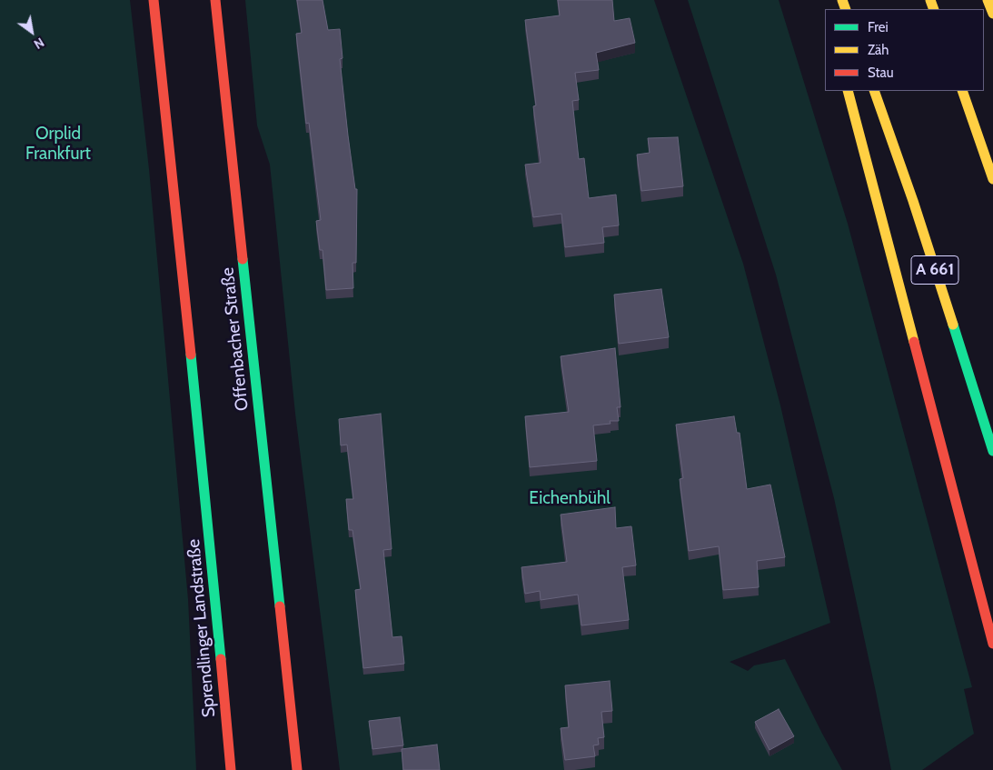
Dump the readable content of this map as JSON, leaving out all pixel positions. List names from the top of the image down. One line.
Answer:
{"streets":{"main road":["A 661","Offenbacher Straße","Sprendlinger Landstraße"]},"parks":["Orplid Frankfurt","Eichenbühl"],"legend":["Frei","Zäh","Stau"],"north":"bottom right"}
